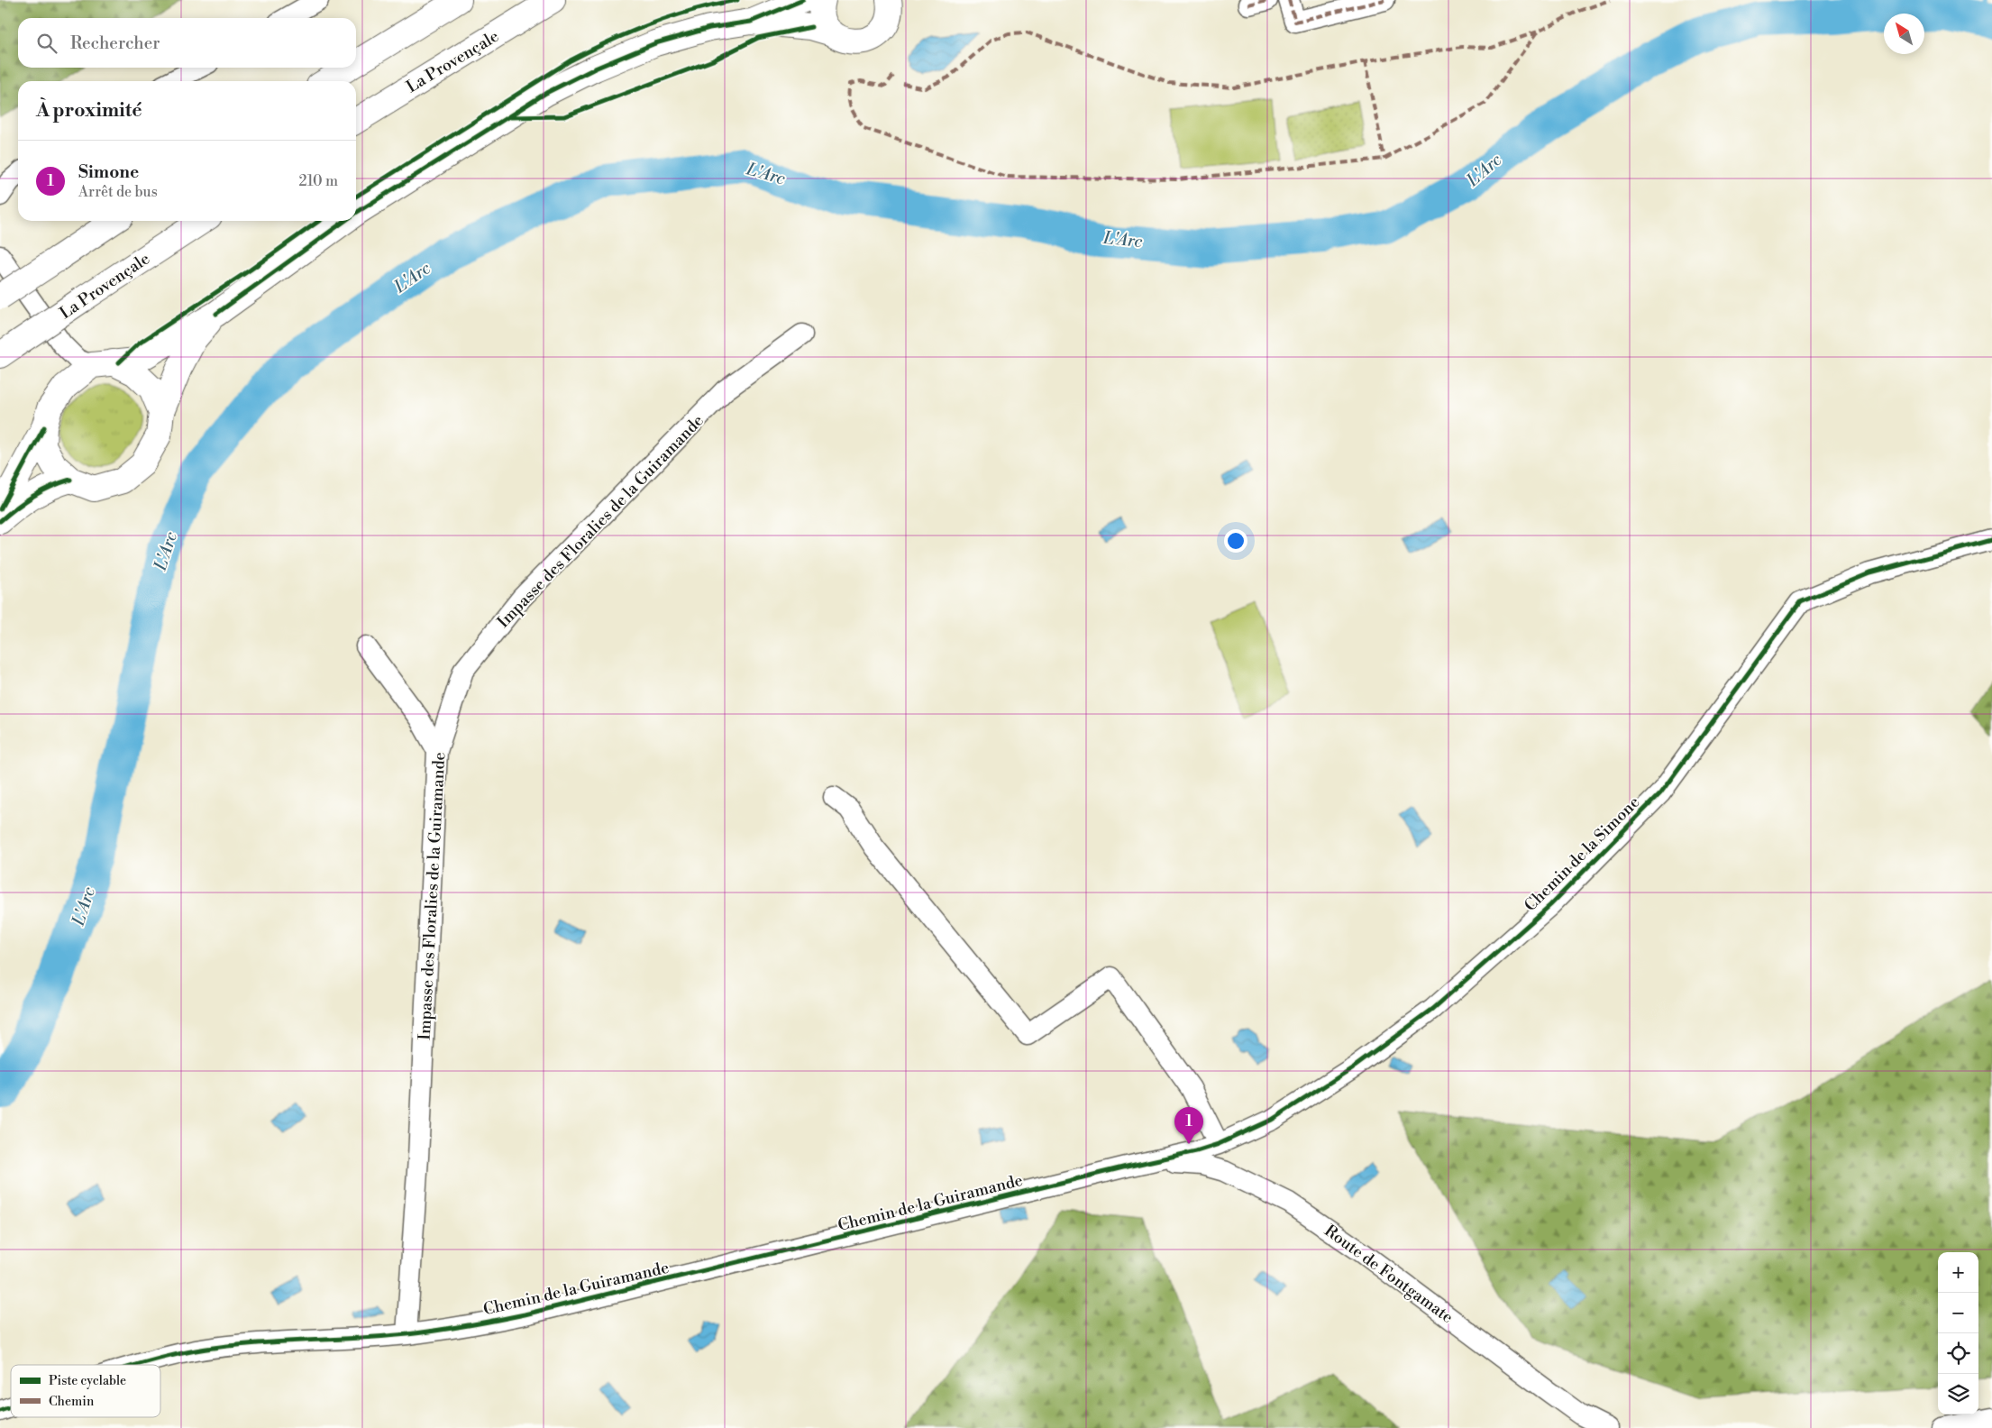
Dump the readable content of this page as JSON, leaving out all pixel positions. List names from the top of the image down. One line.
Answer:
{"streets":{"main road":["La Provençale"],"street":["Impasse des Floralies de la Guiramande","Chemin de la Simone","Chemin de la Guiramande","Route de Fontgamate"]},"crossings":[["Impasse des Floralies de la Guiramande","Chemin de la Guiramande"],["Chemin de la Simone","Chemin de la Guiramande"],["Chemin de la Simone","Route de Fontgamate"],["Chemin de la Guiramande","Route de Fontgamate"]],"water":["L'Arc"],"legend":["Piste cyclable","Chemin"],"north":"top left","page":{"search":"Rechercher","heading":"À proximité","list":[{"mark":"1","name":"Simone","note":"Arrêt de bus","value":"210 m"}],"pins":"1","map_buttons":["+","−"]}}
